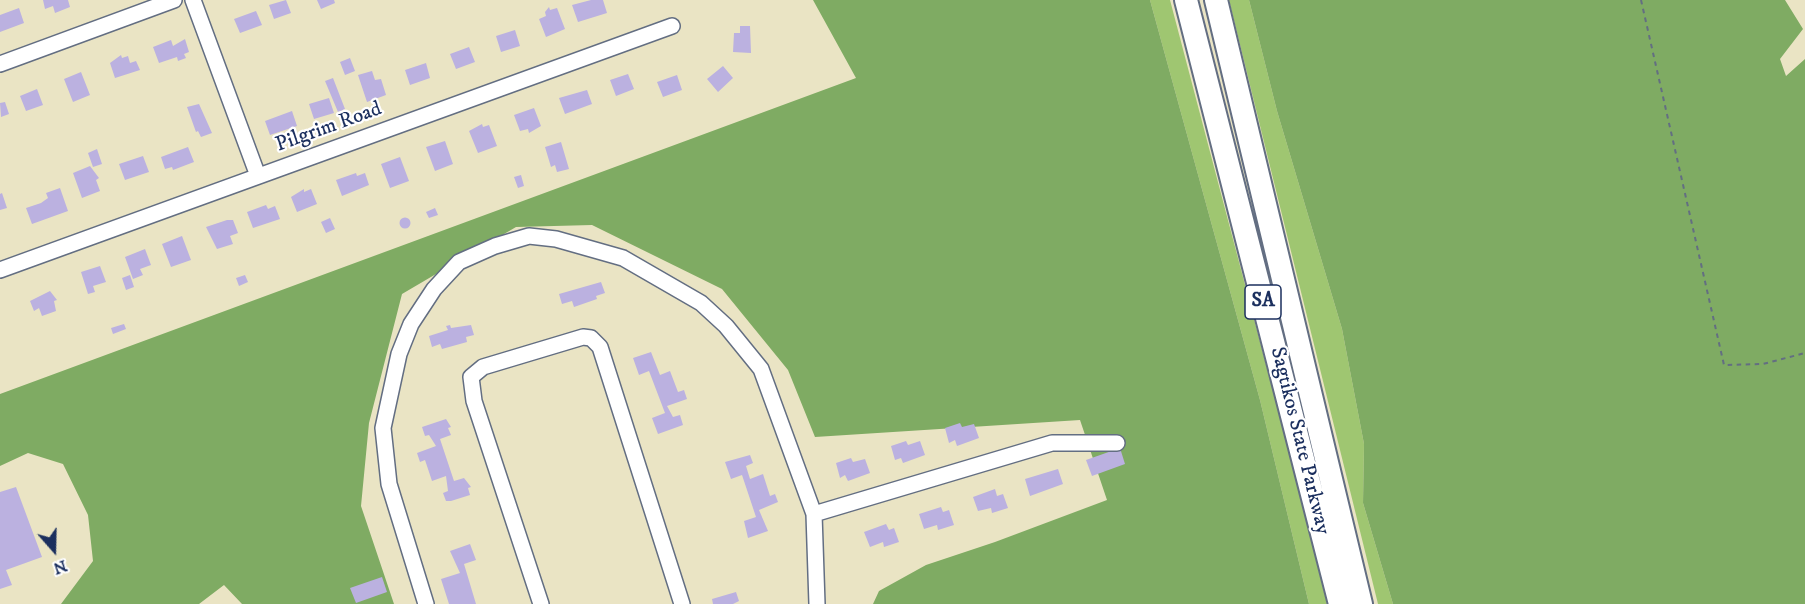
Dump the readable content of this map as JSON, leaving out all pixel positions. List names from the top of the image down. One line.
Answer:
{"streets":{"highway":["SA","Sagtikos State Parkway"],"street":["Pilgrim Road"]},"north":"bottom"}
